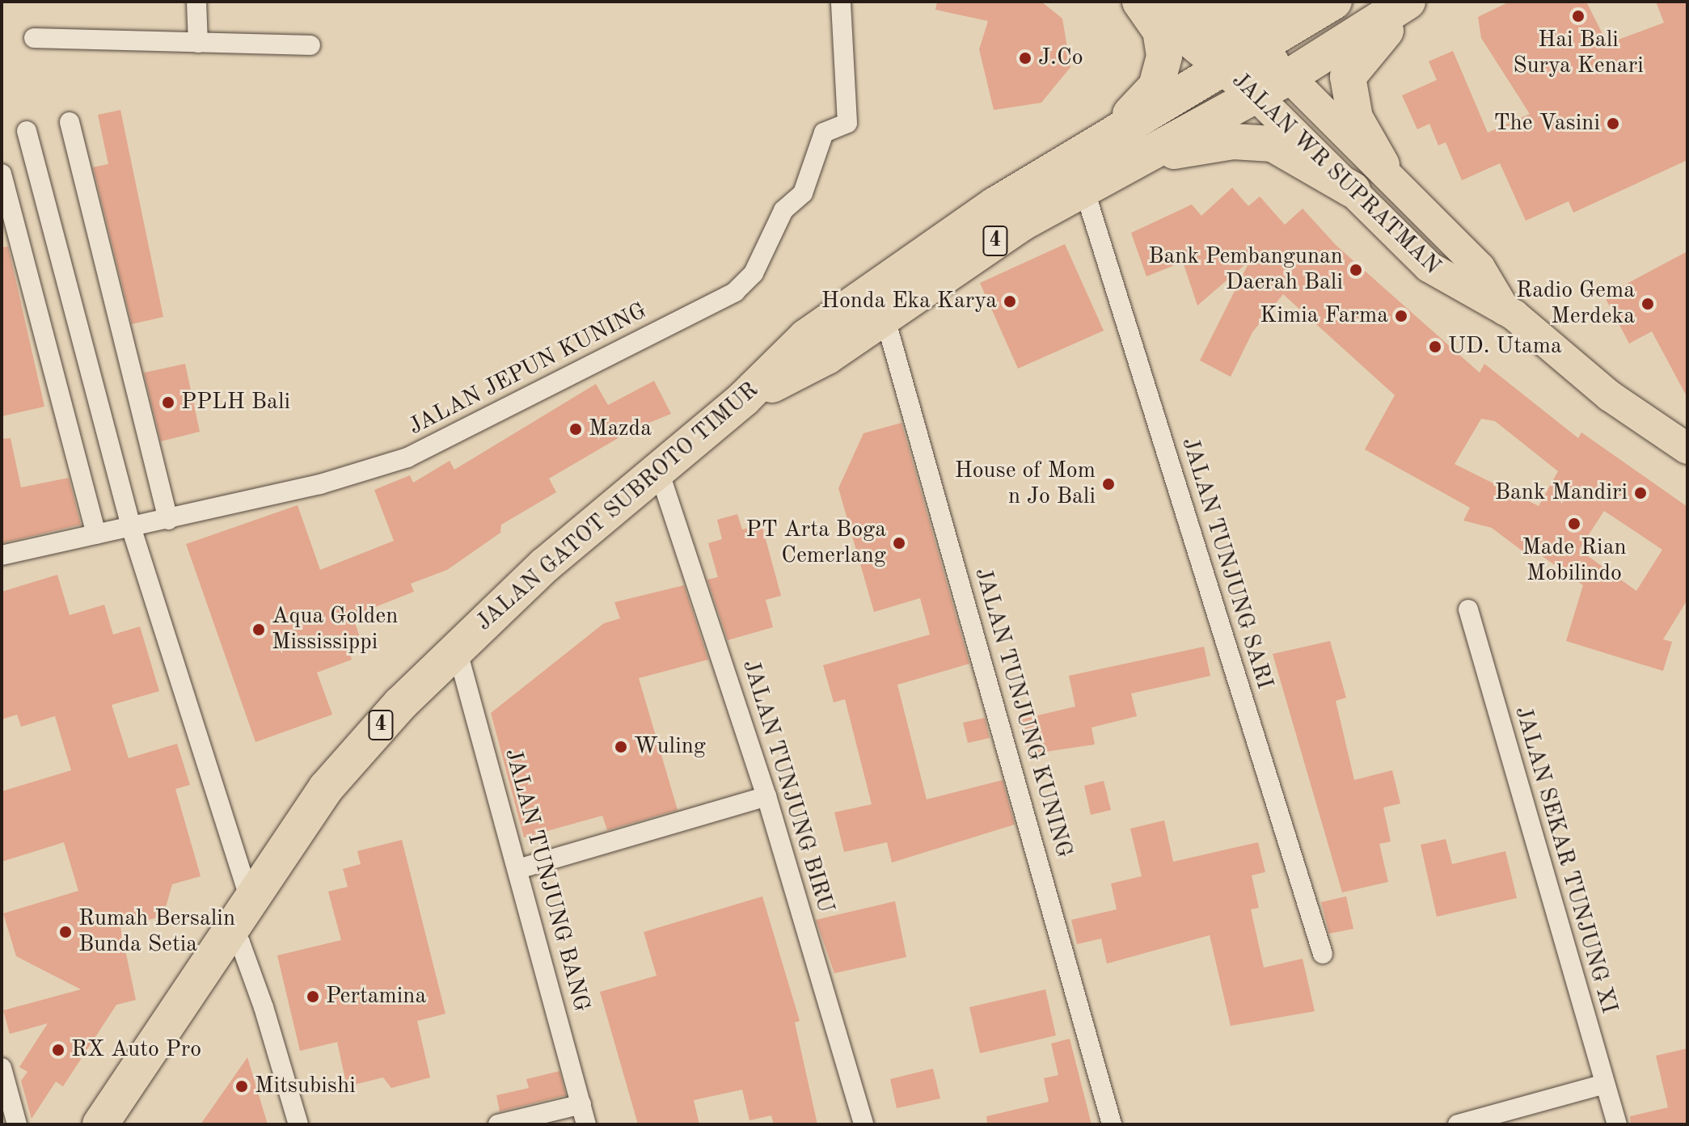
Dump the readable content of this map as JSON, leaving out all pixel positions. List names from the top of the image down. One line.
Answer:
{"streets":{"highway":["JALAN WR SUPRATMAN","4","JALAN GATOT SUBROTO TIMUR"],"street":["JALAN JEPUN KUNING","JALAN TUNJUNG SARI","JALAN TUNJUNG KUNING","JALAN TUNJUNG BIRU","JALAN SEKAR TUNJUNG XI","JALAN TUNJUNG BANG"]},"crossings":[["JALAN WR SUPRATMAN","4"],["4","JALAN GATOT SUBROTO TIMUR"],["4","JALAN TUNJUNG SARI"],["4","JALAN TUNJUNG KUNING"],["JALAN GATOT SUBROTO TIMUR","JALAN TUNJUNG BIRU"],["JALAN GATOT SUBROTO TIMUR","JALAN TUNJUNG BANG"]],"places":["Hai Bali Surya Kenari","J.Co","The Vasini","Bank Pembangunan Daerah Bali","Honda Eka Karya","Radio Gema Merdeka","Kimia Farma","UD. Utama","PPLH Bali","Mazda","House of Mom n Jo Bali","Bank Mandiri","Made Rian Mobilindo","PT Arta Boga Cemerlang","Aqua Golden Mississippi","Wuling","Rumah Bersalin Bunda Setia","Pertamina","RX Auto Pro","Mitsubishi"]}
